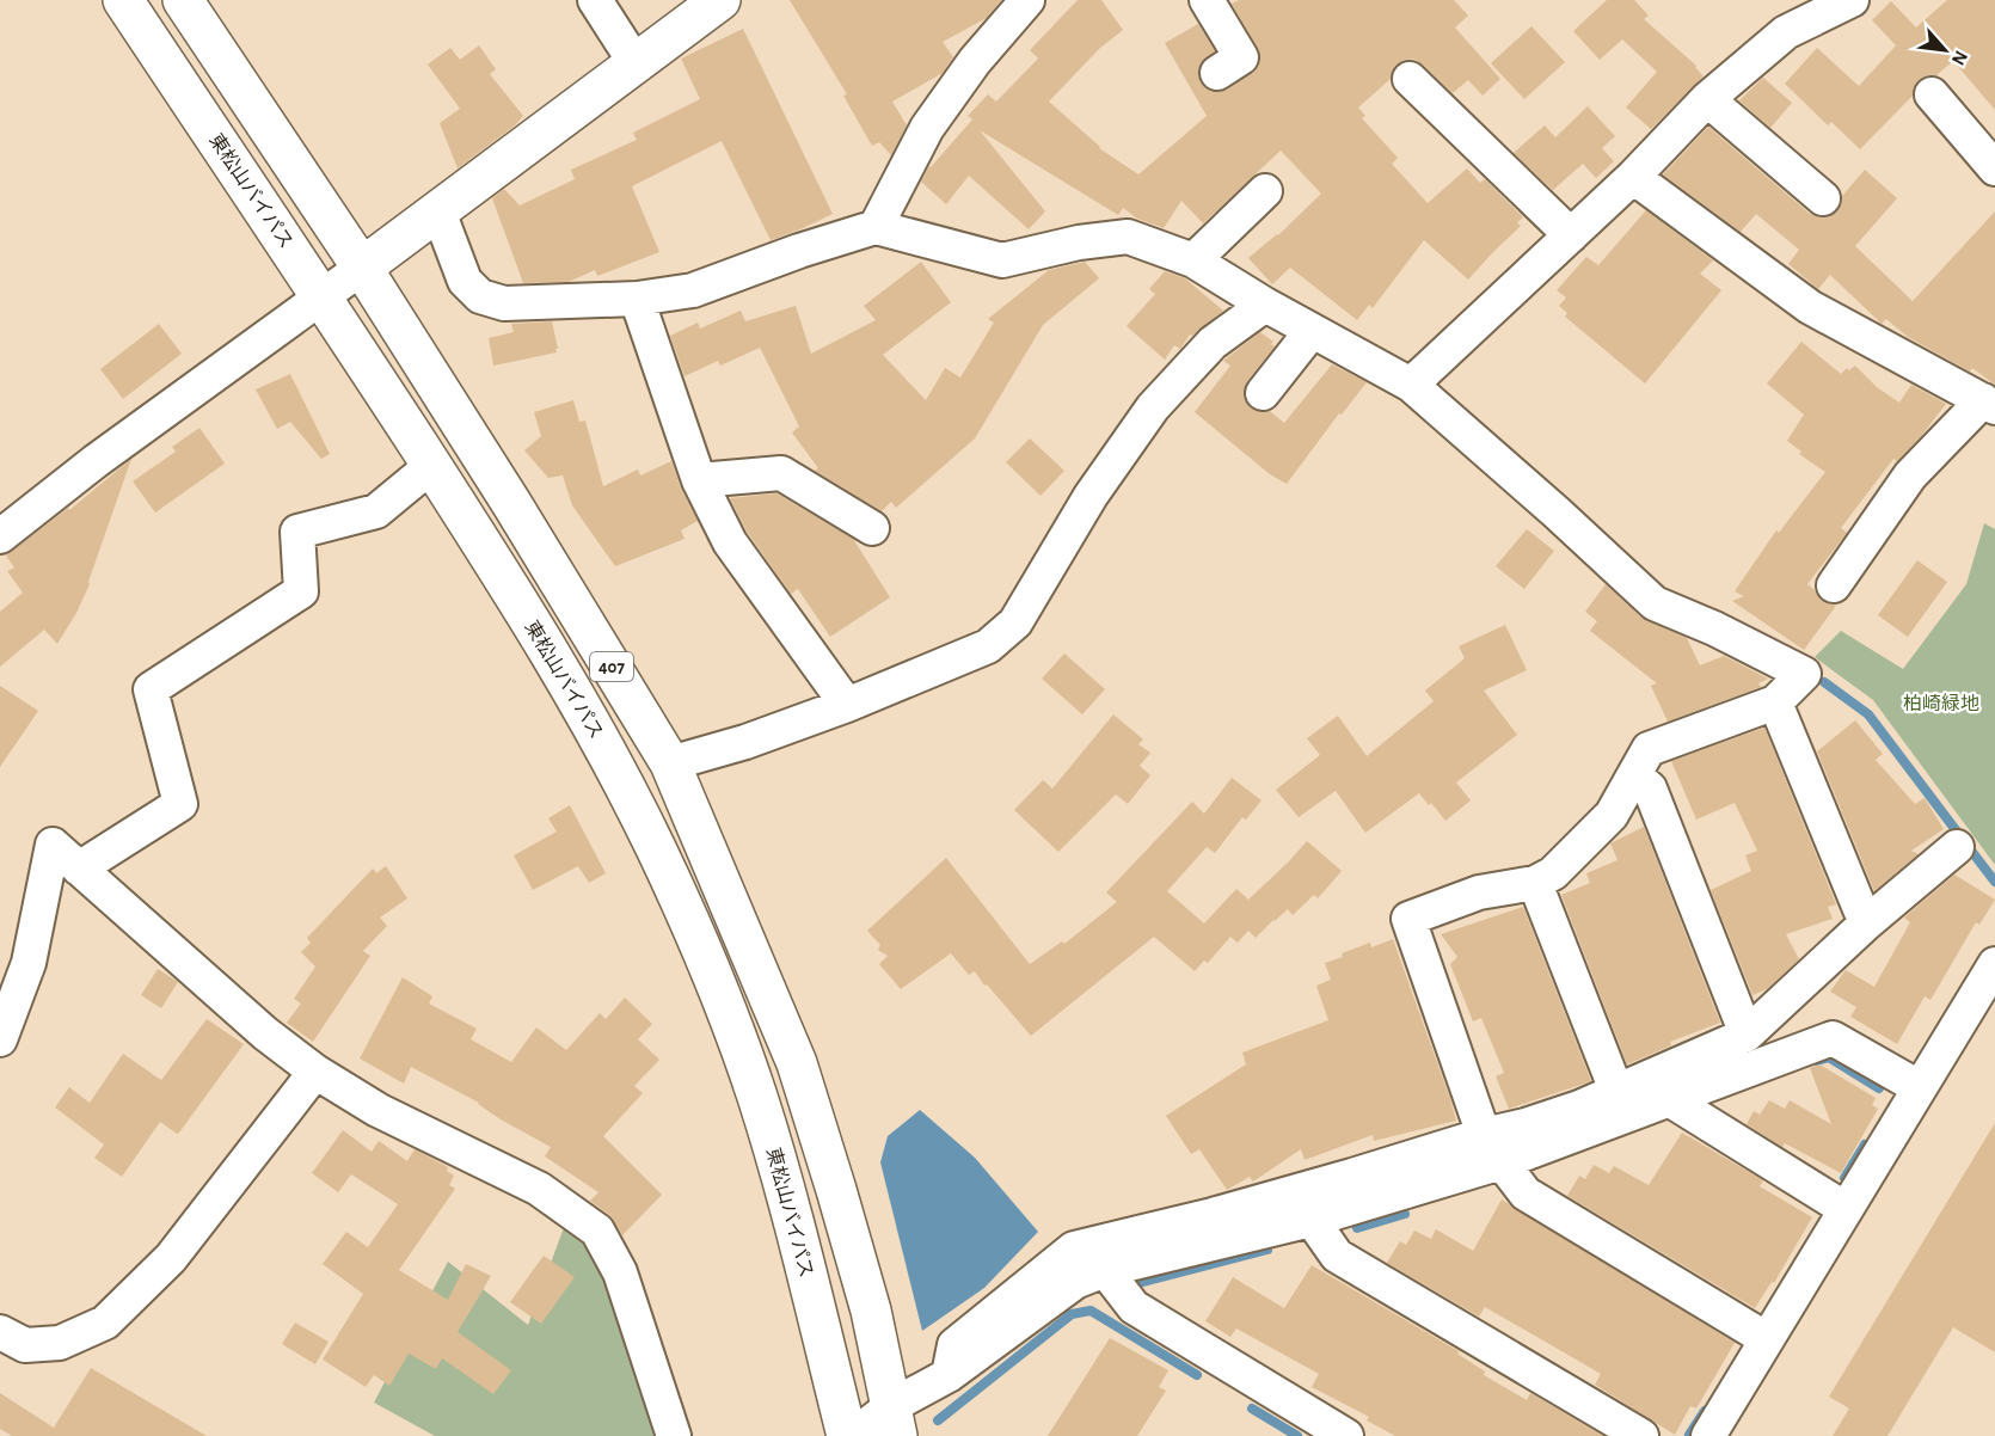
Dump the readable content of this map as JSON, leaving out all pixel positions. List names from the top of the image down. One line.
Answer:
{"streets":{"main road":["東松山バイパス","407"]},"parks":["柏崎緑地"],"north":"bottom right"}
